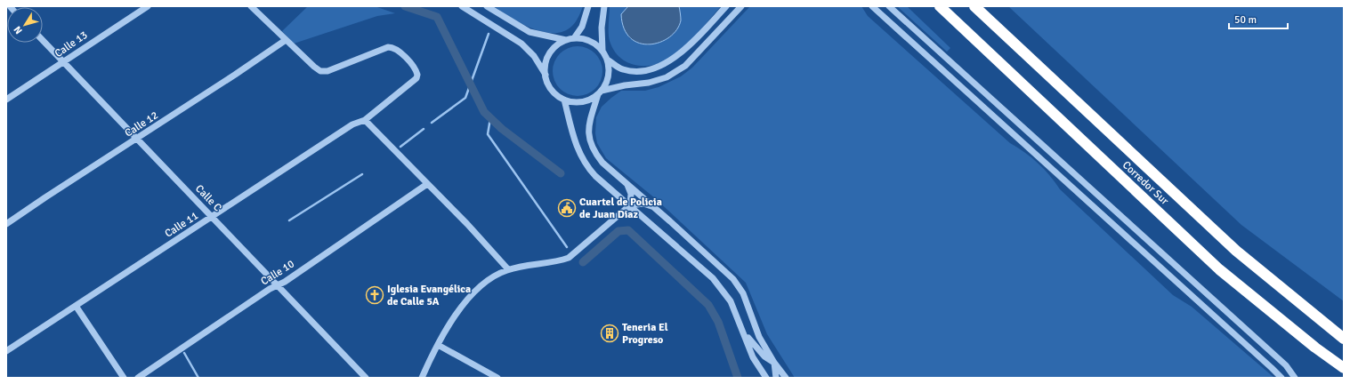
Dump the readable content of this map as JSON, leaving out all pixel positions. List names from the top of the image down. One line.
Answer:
{"streets":{"highway":["Corredor Sur"],"street":["Calle 13","Calle 12","Calle C","Calle 11","Calle 10"]},"crossings":[["Calle 13","Calle C"],["Calle 12","Calle C"],["Calle 12","Calle 11"],["Calle C","Calle 11"],["Calle C","Calle 10"]],"places":{"public building":["Cuartel de Policia de Juan Diaz"],"church":["Iglesia Evangélica de Calle 5A"],"building":["Teneria El Progreso"]},"scale_bar":"50 m","north":"bottom left"}
